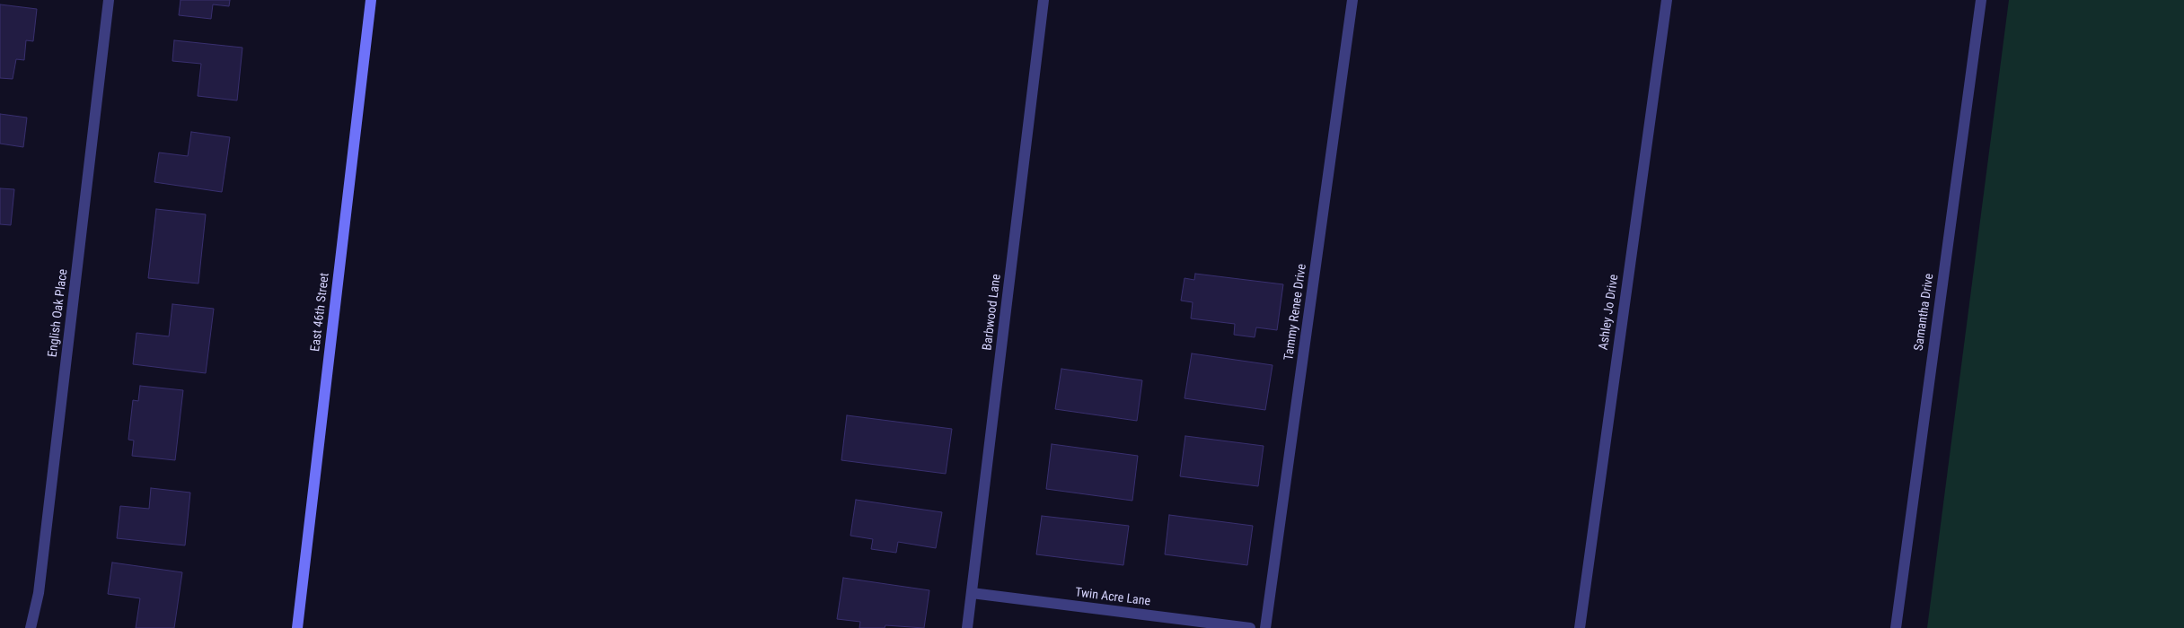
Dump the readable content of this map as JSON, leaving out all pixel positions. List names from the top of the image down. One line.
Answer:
{"streets":{"street":["East 46th Street","Barbwood Lane","Tammy Renee Drive","Ashley Jo Drive","Samantha Drive","English Oak Place","Twin Acre Lane"]},"crossings":[["Barbwood Lane","Twin Acre Lane"]]}
